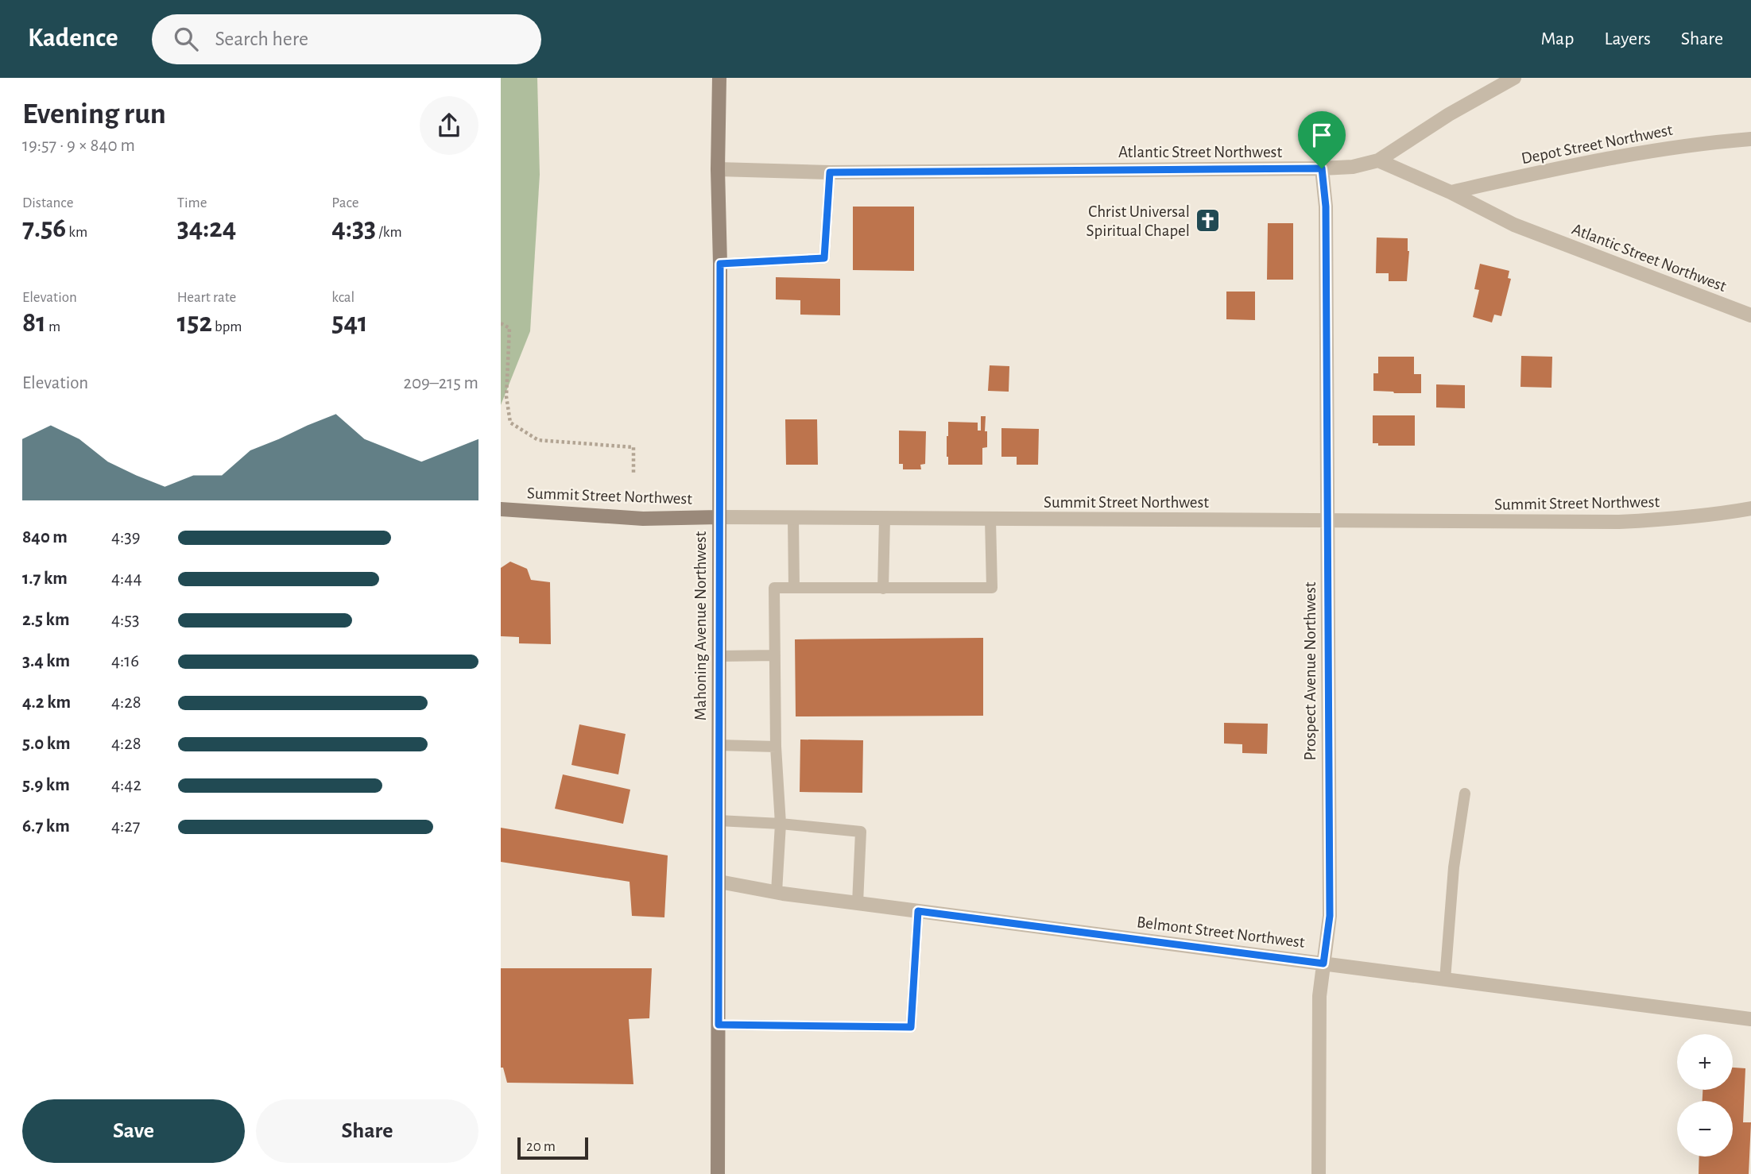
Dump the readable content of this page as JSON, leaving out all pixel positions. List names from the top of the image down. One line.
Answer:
{"streets":{"main road":["Summit Street Northwest","Mahoning Avenue Northwest"],"street":["Depot Street Northwest","Atlantic Street Northwest","Prospect Avenue Northwest","Belmont Street Northwest"]},"crossings":[["Depot Street Northwest","Atlantic Street Northwest"],["Atlantic Street Northwest","Mahoning Avenue Northwest"],["Atlantic Street Northwest","Prospect Avenue Northwest"],["Summit Street Northwest","Mahoning Avenue Northwest"],["Summit Street Northwest","Prospect Avenue Northwest"],["Mahoning Avenue Northwest","Belmont Street Northwest"],["Prospect Avenue Northwest","Belmont Street Northwest"]],"places":{"church":["Christ Universal Spiritual Chapel"]},"scale_bar":"20 m","page":{"header":"Kadence","search":"Search here","nav":["Map","Layers","Share"],"heading":["Evening run","19:57 · 9 × 840 m"],"stats":[["Distance","7.56 km"],["Time","34:24"],["Pace","4:33 /km"],["Elevation","81 m"],["Heart rate","152 bpm"],["kcal","541"]],"chart":["Elevation","209–215 m"],"list":[{"name":"840 m","note":"4:39"},{"name":"1.7 km","note":"4:44"},{"name":"2.5 km","note":"4:53"},{"name":"3.4 km","note":"4:16"},{"name":"4.2 km","note":"4:28"},{"name":"5.0 km","note":"4:28"},{"name":"5.9 km","note":"4:42"},{"name":"6.7 km","note":"4:27"}],"map_buttons":["+","−"],"buttons":["Save","Share"],"scale":"20 m"}}
